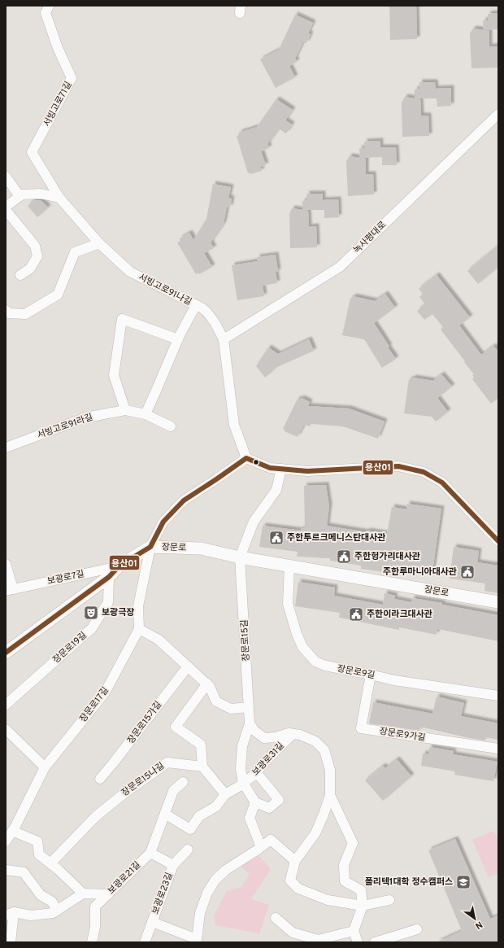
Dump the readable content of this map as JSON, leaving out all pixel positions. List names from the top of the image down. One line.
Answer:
{"streets":{"street":["서빙고로71길","녹사평대로","서빙고로91나길","서빙고로91라길","장문로","보광로7길","장문로15길","장문로19길","장문로9길","장문로17길","장문로15가길","장문로9가길","보광로31길","장문로15나길","보광로21길","보광로23길"]},"crossings":[["서빙고로71길","서빙고로91나길"],["녹사평대로","서빙고로91나길"],["서빙고로91나길","장문로17길"],["장문로","보광로7길"],["장문로","장문로15길"],["장문로","장문로19길"],["장문로","장문로9길"],["장문로","장문로17길"],["장문로15길","보광로31길"],["장문로9길","장문로9가길"],["보광로31길","보광로23길"],["보광로21길","보광로23길"]],"places":{"public building":["주한투르크메니스탄대사관","주한헝가리대사관","주한루마니아대사관","주한이라크대사관"],"theatre":["보광극장"],"school or university":["폴리텍1대학 정수캠퍼스"]},"lines":["transit line 용산01"],"north":"bottom right"}
